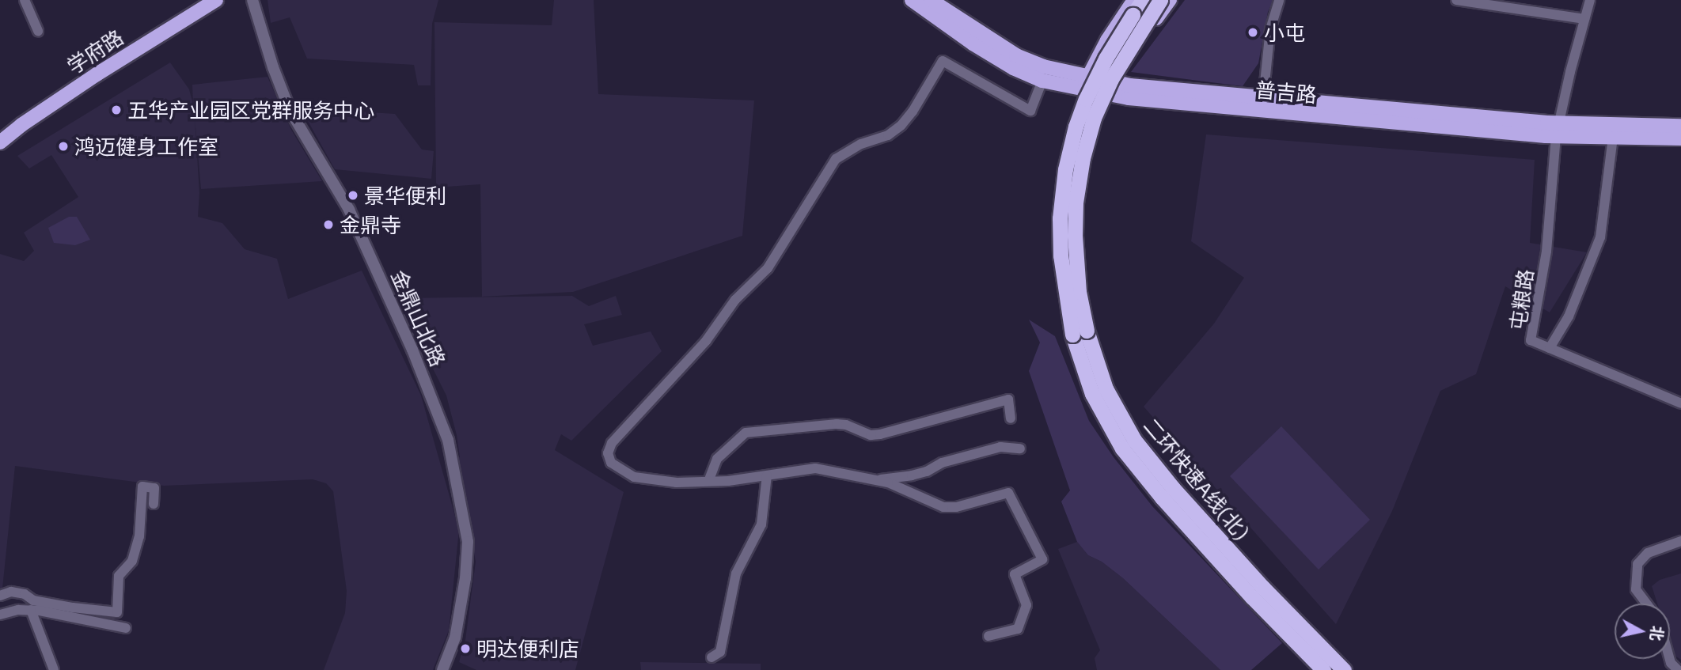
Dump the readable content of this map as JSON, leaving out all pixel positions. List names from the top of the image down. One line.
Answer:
{"streets":{"highway":["二环快速A线(北)"],"main road":["学府路","普吉路"],"street":["屯粮路","金鼎山北路"]},"crossings":[["普吉路","屯粮路"]],"places":["小屯","五华产业园区党群服务中心","鸿迈健身工作室","景华便利","金鼎寺","明达便利店"],"north":"right"}
